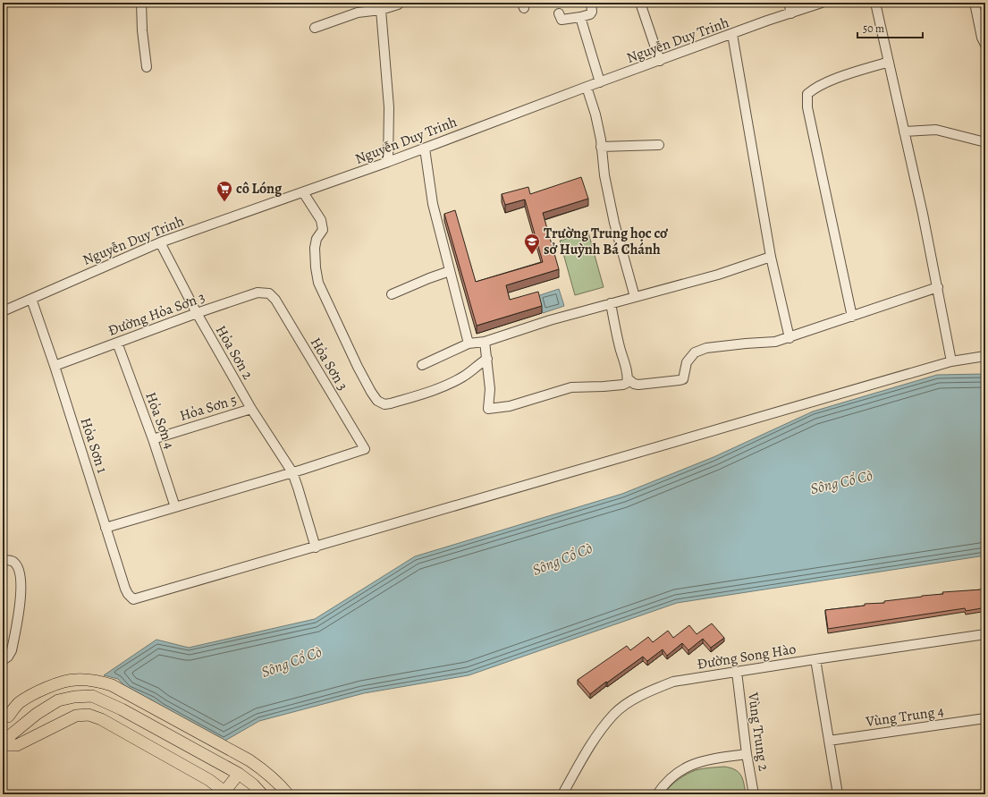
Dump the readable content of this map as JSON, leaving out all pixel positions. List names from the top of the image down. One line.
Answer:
{"streets":{"street":["Nguyễn Duy Trinh","Đường Hỏa Sơn 3","Hỏa Sơn 2","Hỏa Sơn 3","Hỏa Sơn 5","Hỏa Sơn 4","Hỏa Sơn 1","Đường Song Hào","Vùng Trung 4","Vùng Trung 2"]},"crossings":[["Nguyễn Duy Trinh","Hỏa Sơn 2"],["Nguyễn Duy Trinh","Hỏa Sơn 1"],["Đường Hỏa Sơn 3","Hỏa Sơn 2"],["Đường Hỏa Sơn 3","Hỏa Sơn 3"],["Đường Hỏa Sơn 3","Hỏa Sơn 4"],["Đường Hỏa Sơn 3","Hỏa Sơn 1"],["Hỏa Sơn 2","Hỏa Sơn 3"],["Hỏa Sơn 2","Hỏa Sơn 5"],["Hỏa Sơn 2","Hỏa Sơn 1"],["Hỏa Sơn 5","Hỏa Sơn 4"],["Đường Song Hào","Vùng Trung 2"]],"water":["Sông Cổ Cò"],"places":{"supermarket":["cô Lóng"],"school or university":["Trường Trung học cơ sở Huỳnh Bá Chánh"]},"scale_bar":"50 m"}
